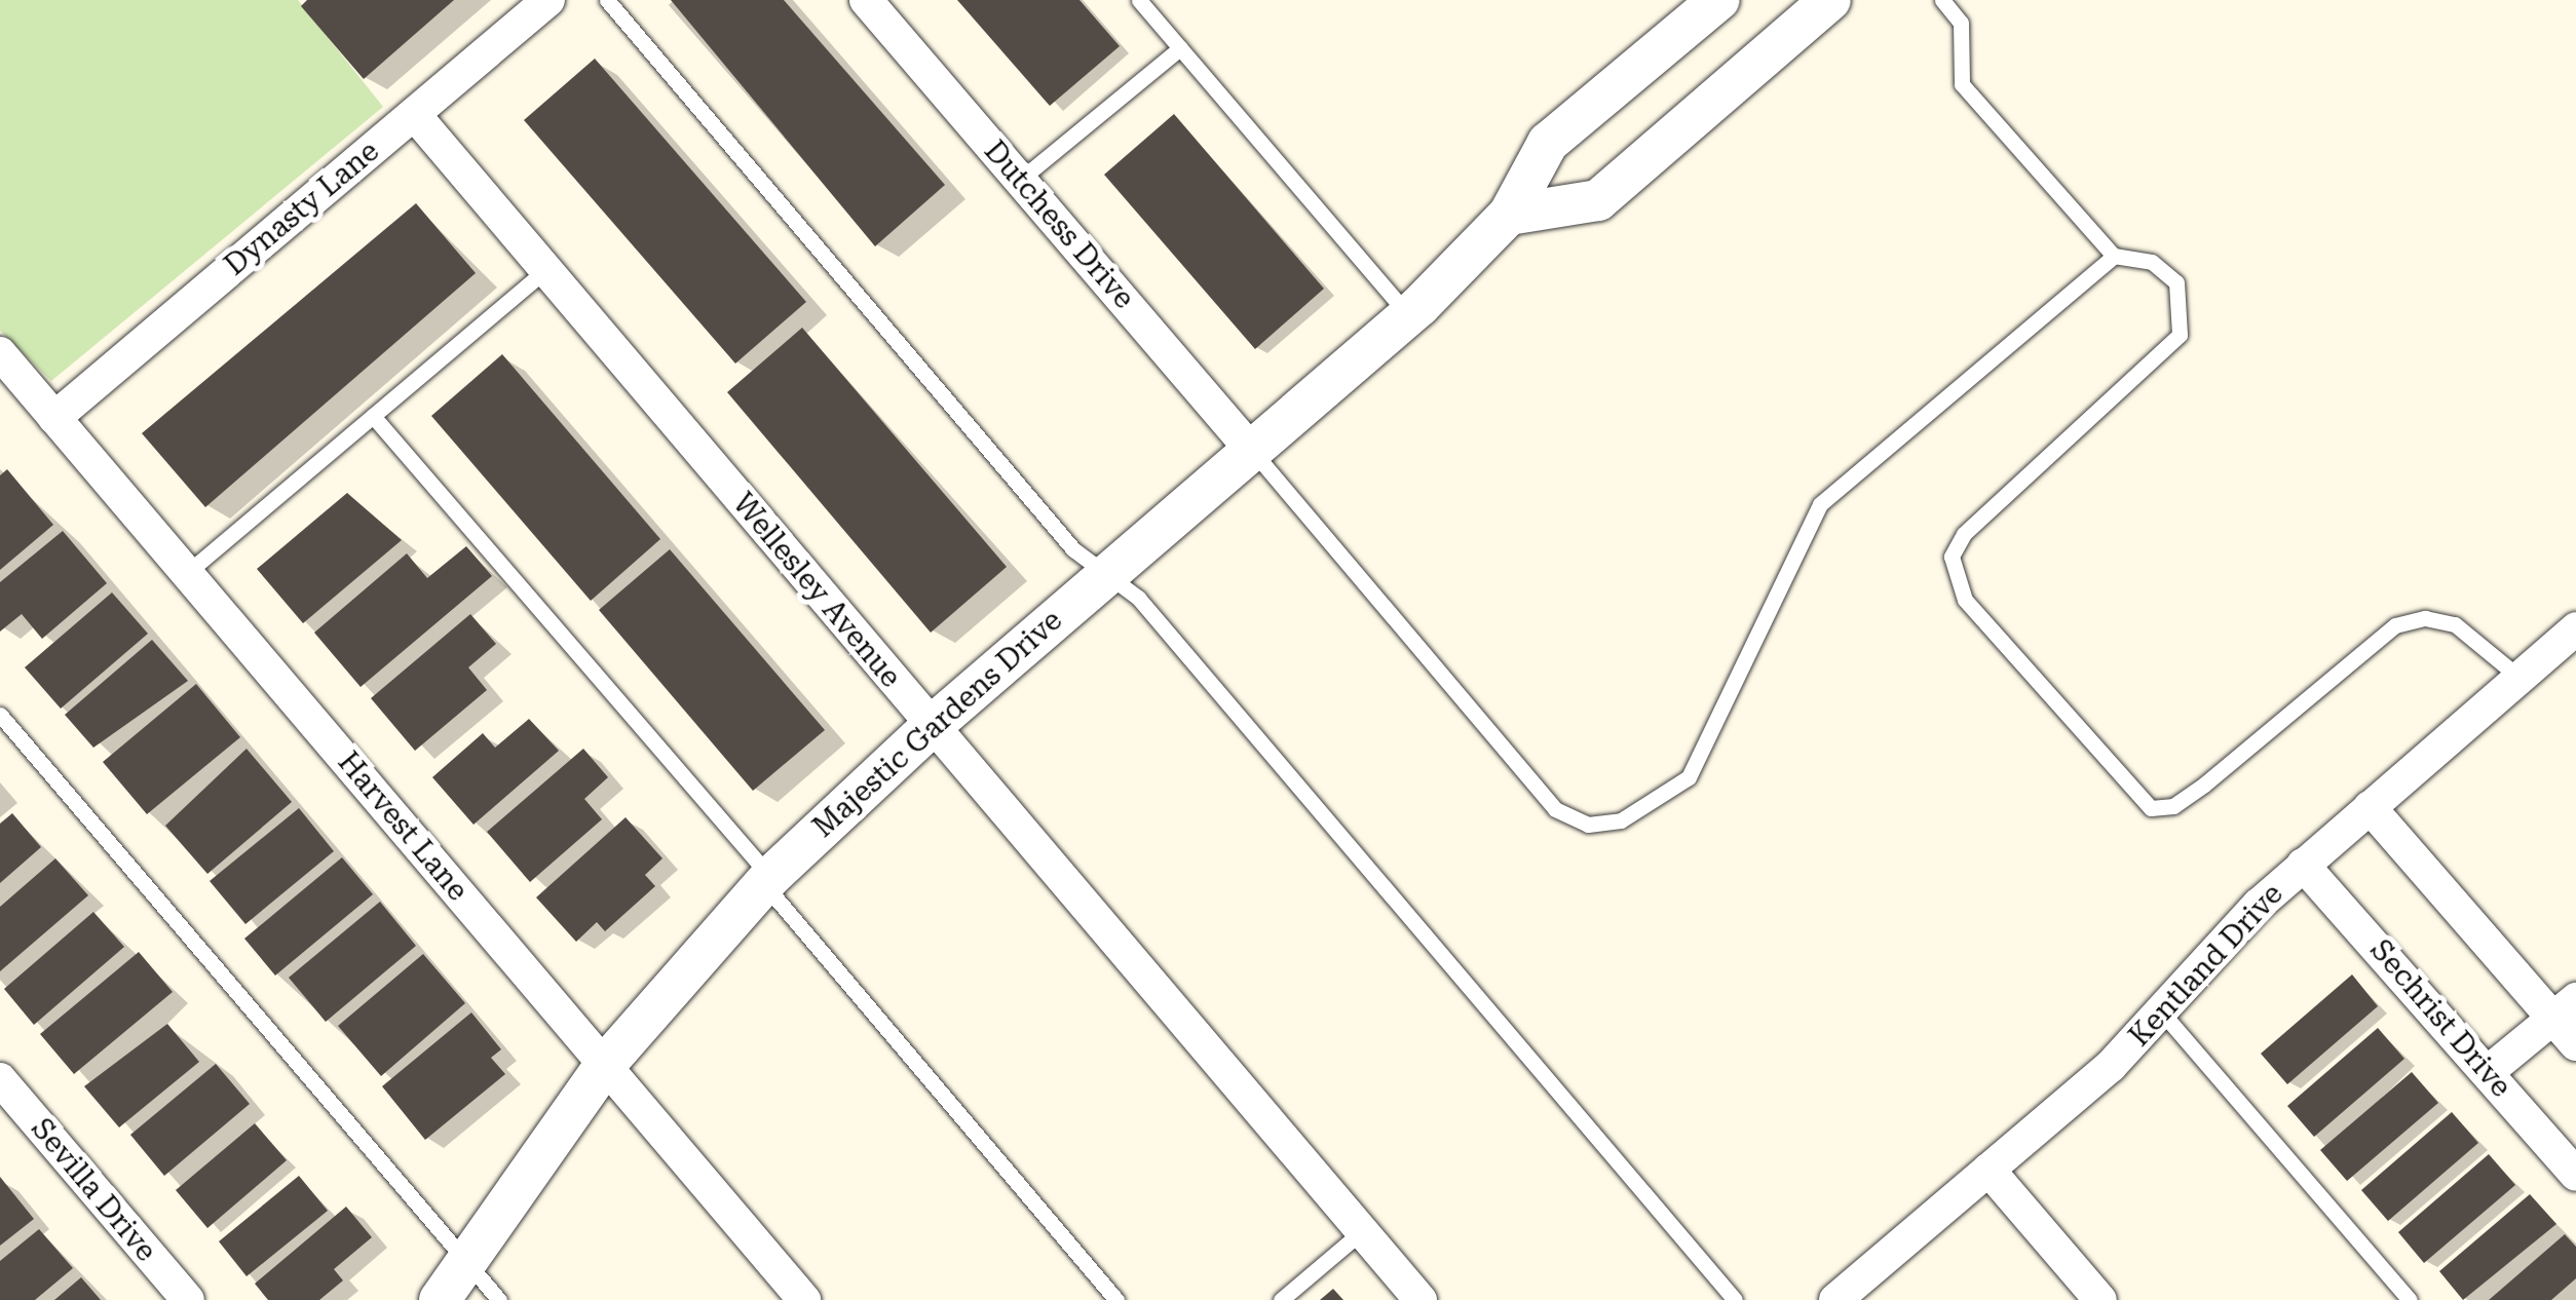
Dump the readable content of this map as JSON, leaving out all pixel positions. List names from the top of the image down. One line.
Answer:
{"streets":{"street":["Dynasty Lane","Dutchess Drive","Wellesley Avenue","Majestic Gardens Drive","Harvest Lane","Kentland Drive","Sechrist Drive","Sevilla Drive"]},"crossings":[["Dynasty Lane","Wellesley Avenue"],["Dynasty Lane","Harvest Lane"],["Dutchess Drive","Majestic Gardens Drive"],["Wellesley Avenue","Majestic Gardens Drive"],["Majestic Gardens Drive","Harvest Lane"],["Kentland Drive","Sechrist Drive"]]}
